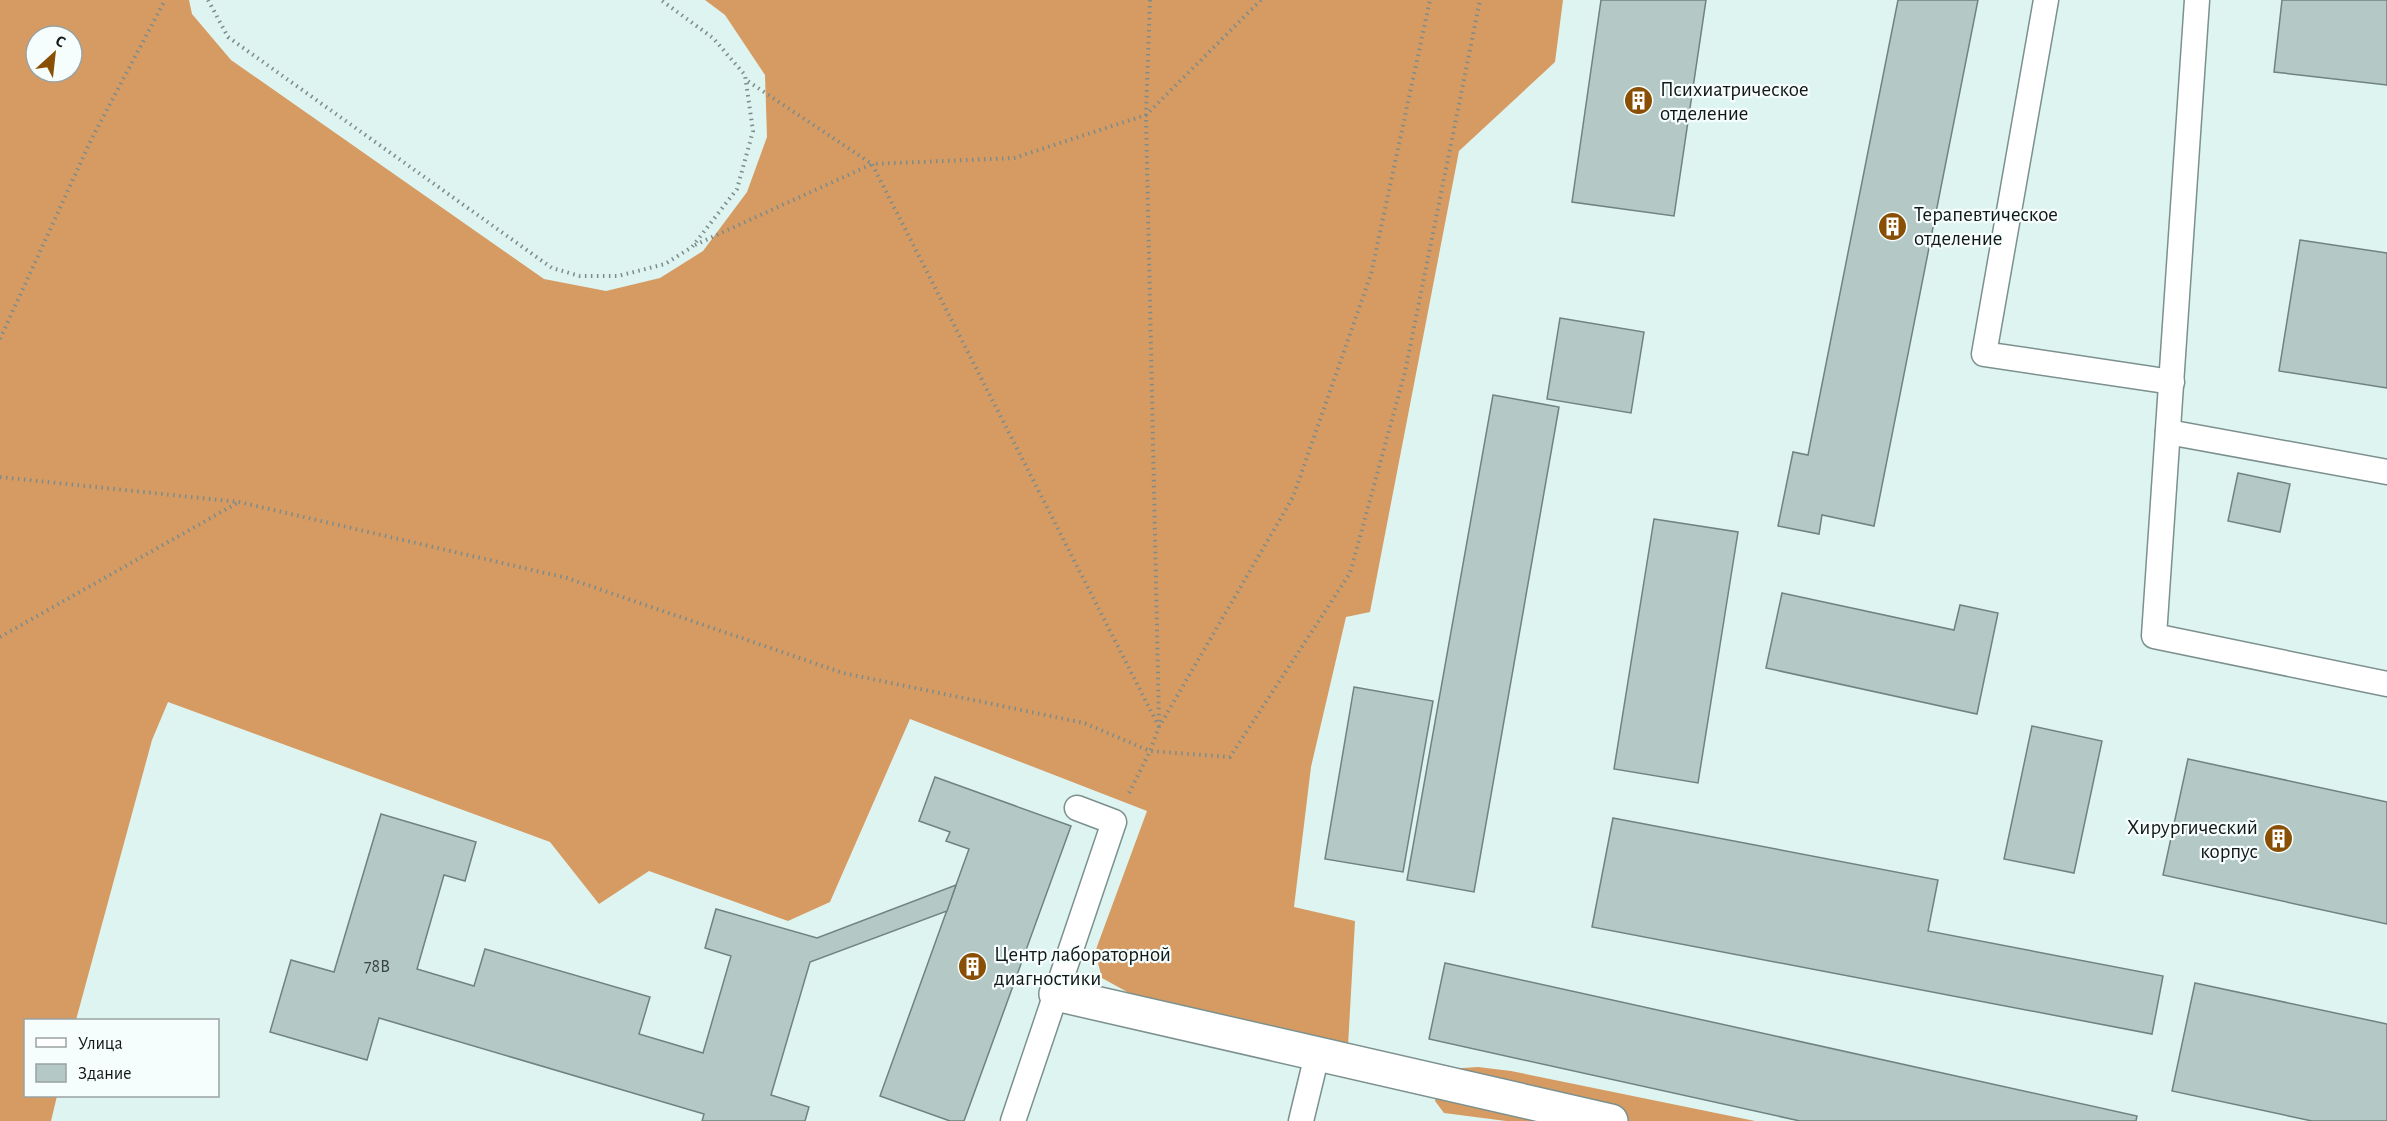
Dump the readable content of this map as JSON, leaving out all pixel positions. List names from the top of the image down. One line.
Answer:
{"places":{"building":["Психиатрическое отделение","Терапевтическое отделение","Хирургический корпус","Центр лабораторной диагностики"]},"house_numbers":["78В"],"legend":["Улица","Здание"],"north":"top right"}
